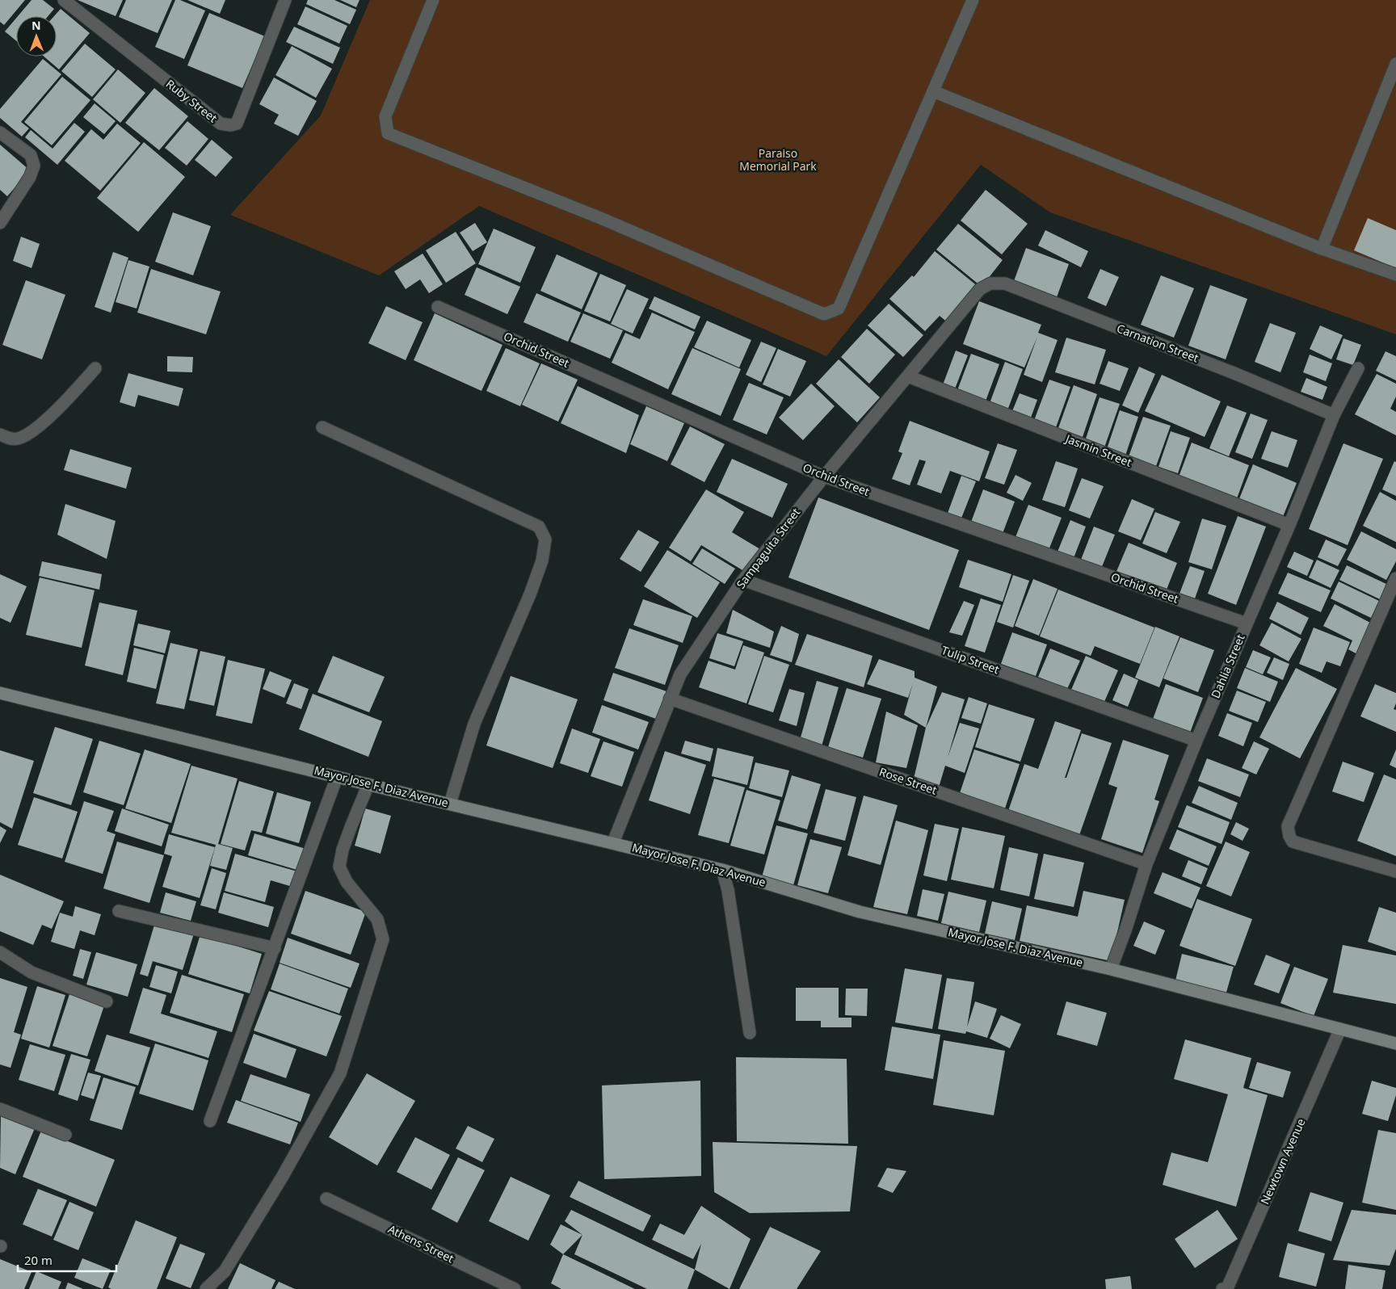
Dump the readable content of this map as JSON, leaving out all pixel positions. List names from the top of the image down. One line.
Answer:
{"streets":{"street":["Ruby Street","Carnation Street","Orchid Street","Jasmin Street","Sampaguita Street","Tulip Street","Dahlia Street","Rose Street","Mayor Jose F. Diaz Avenue","Newtown Avenue","Athens Street"]},"crossings":[["Carnation Street","Sampaguita Street"],["Carnation Street","Dahlia Street"],["Orchid Street","Sampaguita Street"],["Orchid Street","Dahlia Street"],["Jasmin Street","Sampaguita Street"],["Jasmin Street","Dahlia Street"],["Sampaguita Street","Tulip Street"],["Sampaguita Street","Rose Street"],["Sampaguita Street","Mayor Jose F. Diaz Avenue"],["Tulip Street","Dahlia Street"],["Dahlia Street","Rose Street"],["Dahlia Street","Mayor Jose F. Diaz Avenue"],["Mayor Jose F. Diaz Avenue","Newtown Avenue"]],"parks":["Paraiso Memorial Park"],"scale_bar":"20 m","north":"top"}
